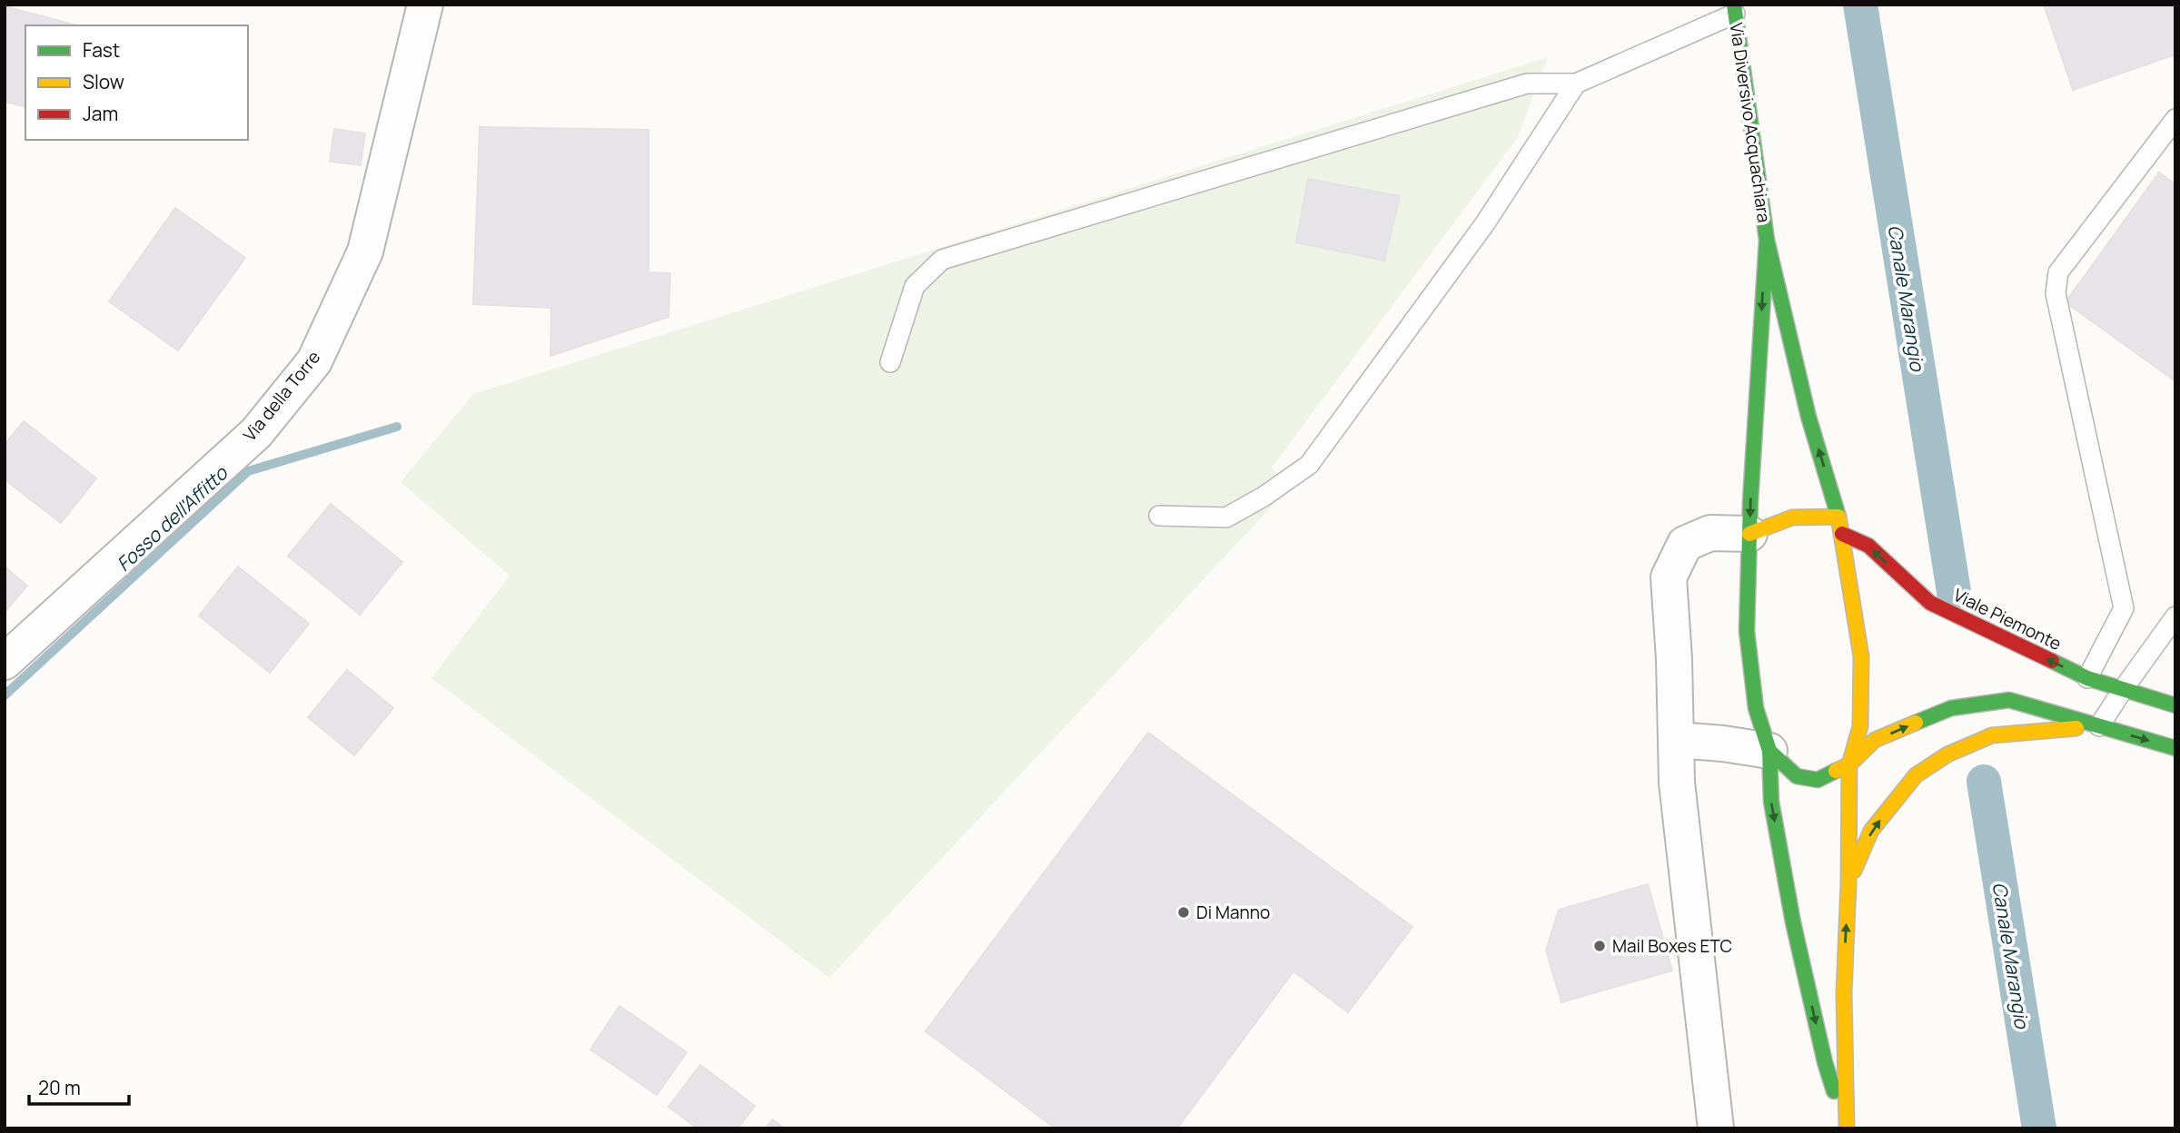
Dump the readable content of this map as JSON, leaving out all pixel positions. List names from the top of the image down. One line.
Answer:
{"streets":{"main road":["Via Diversivo Acquachiara","Viale Piemonte"],"street":["Via della Torre"]},"one_way":["Viale Piemonte"],"water":["Canale Marangio","Fosso dell'Affitto"],"places":["Di Manno","Mail Boxes ETC"],"legend":["Fast","Slow","Jam"],"scale_bar":"20 m"}
